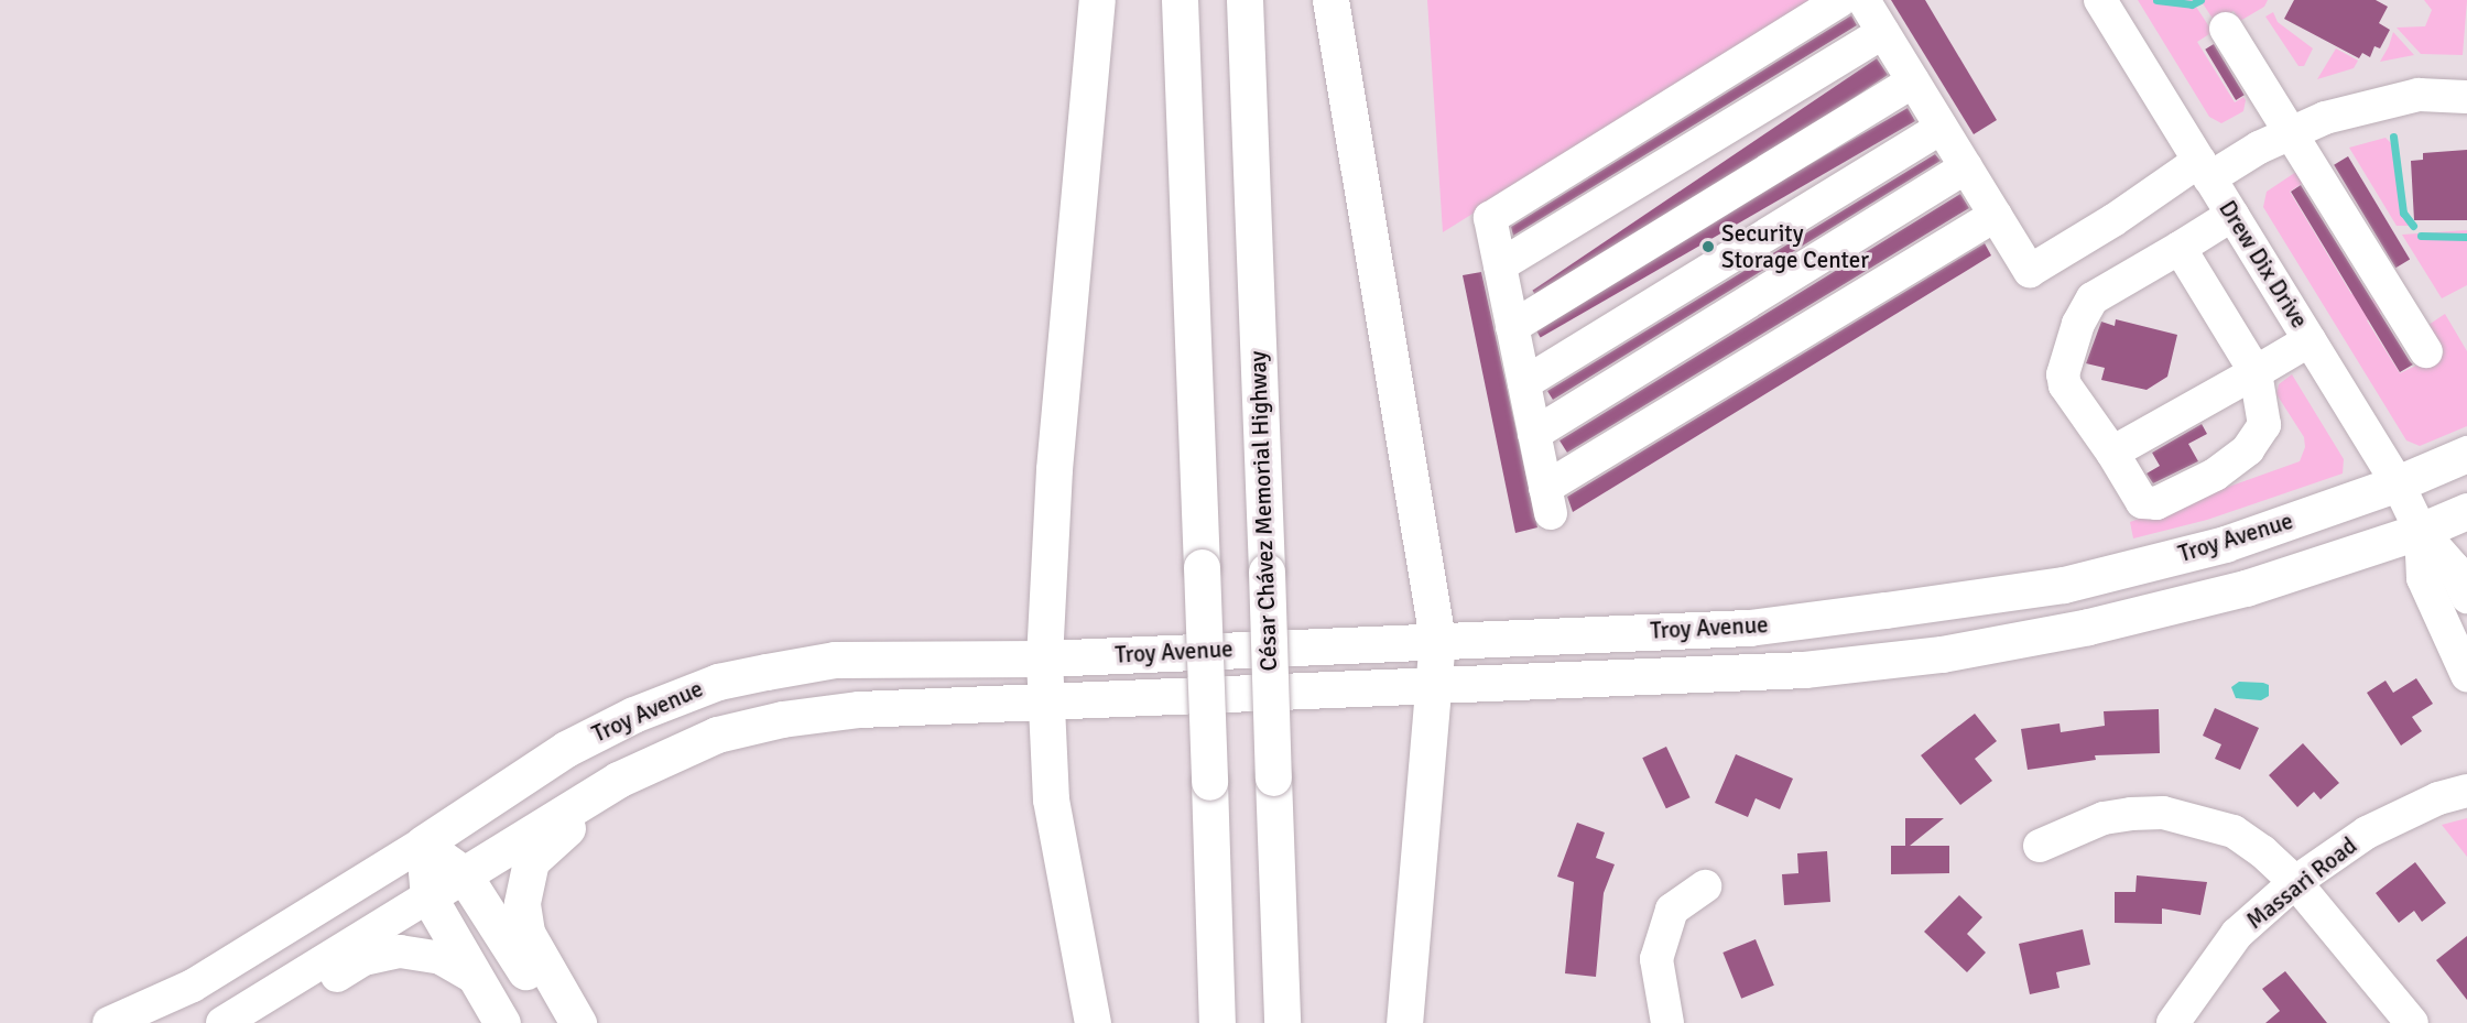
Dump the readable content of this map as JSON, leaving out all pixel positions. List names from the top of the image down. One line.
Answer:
{"streets":{"main road":["César Chávez Memorial Highway","Troy Avenue"],"street":["Drew Dix Drive","Massari Road"]},"crossings":[["Drew Dix Drive","Troy Avenue"]],"places":["Security Storage Center"]}
